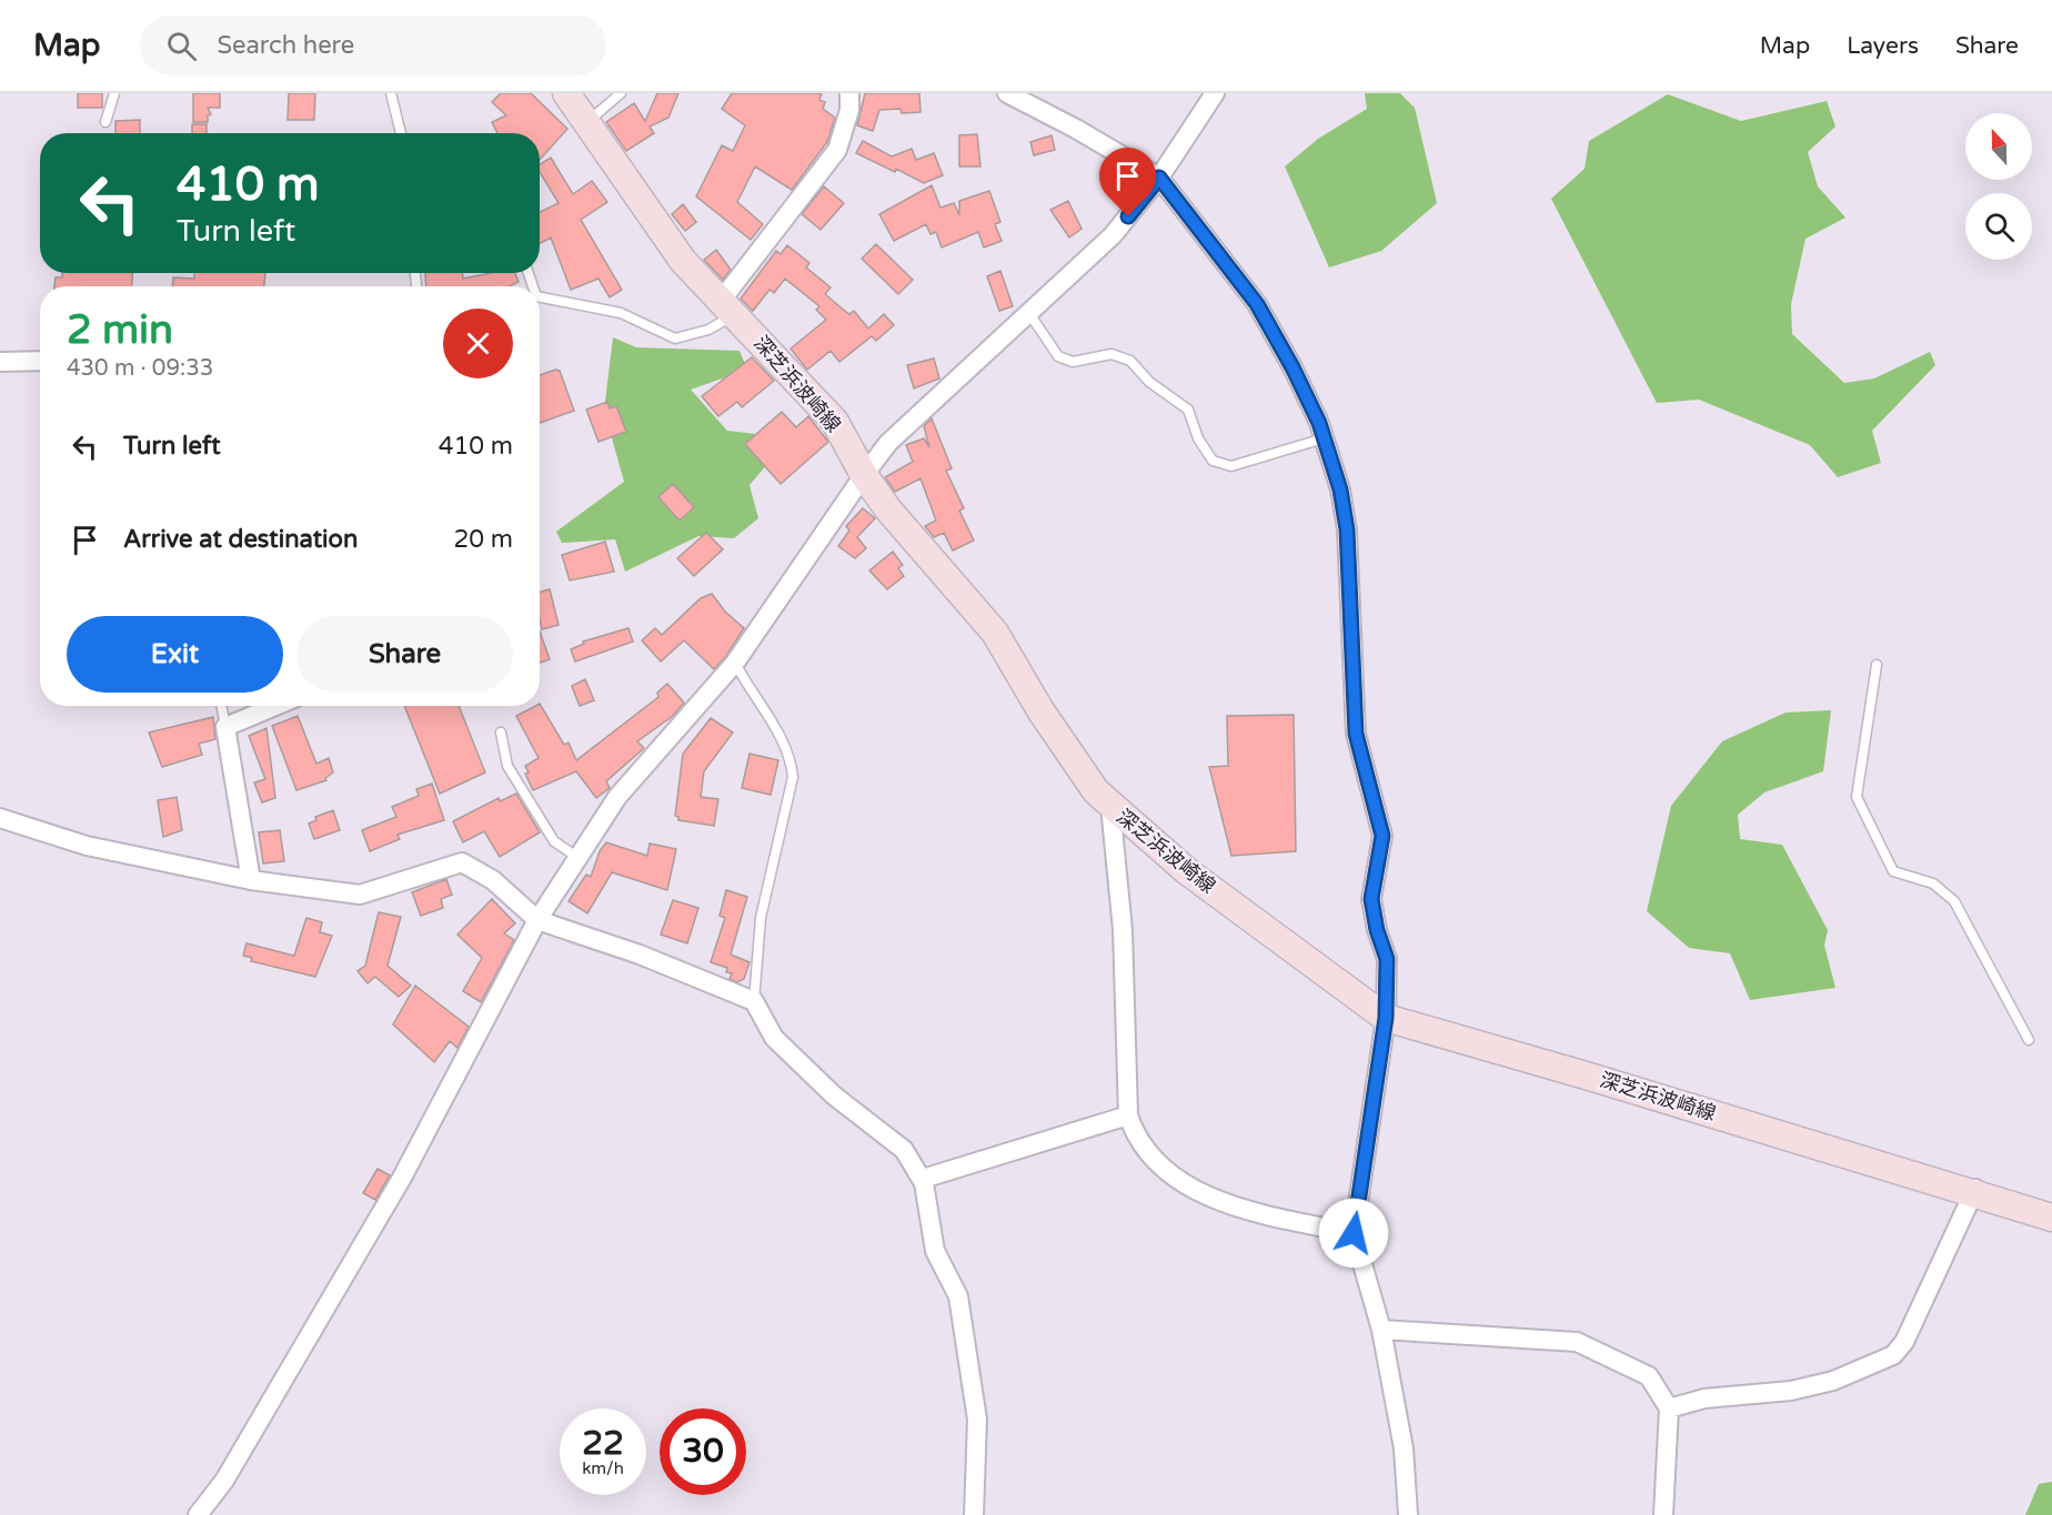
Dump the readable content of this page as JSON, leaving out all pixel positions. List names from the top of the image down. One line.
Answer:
{"streets":{"main road":["深芝浜波崎線"]},"north":"top","page":{"header":"Map","search":"Search here","nav":["Map","Layers","Share"],"turn":["410 m","Turn left"],"heading":["2 min","430 m · 09:33"],"list":[{"name":"Turn left","value":"410 m"},{"name":"Arrive at destination","value":"20 m"}],"buttons":["Exit","Share"],"speed":"22 km/h","limit":"30"}}
